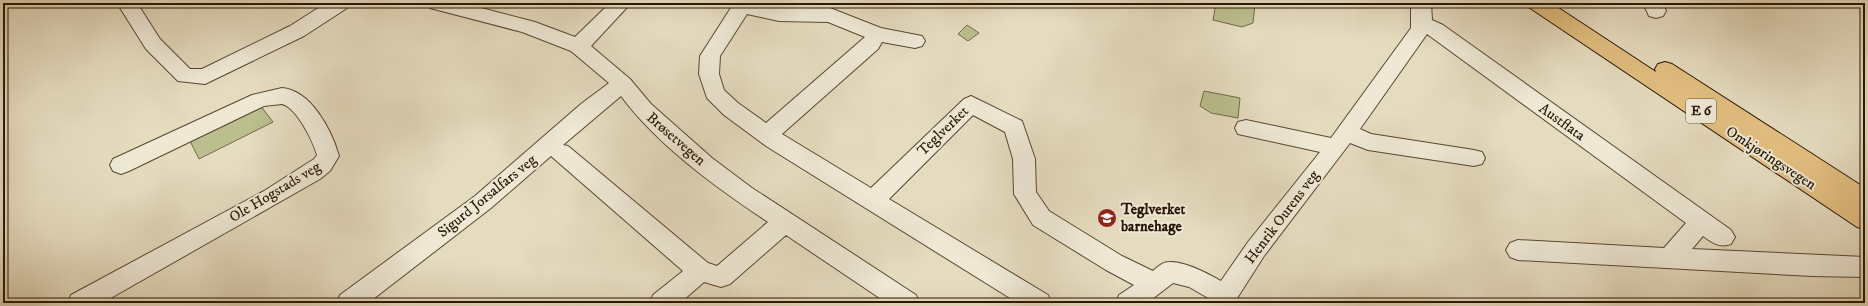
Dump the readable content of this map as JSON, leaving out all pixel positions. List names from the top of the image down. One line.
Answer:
{"streets":{"highway":["E 6","Omkjøringsvegen"],"street":["Austflata","Teglverket","Brøsetvegen","Ole Hogstads veg","Sigurd Jorsalfars veg","Henrik Ourens veg"]},"crossings":[["Austflata","Henrik Ourens veg"],["Brøsetvegen","Sigurd Jorsalfars veg"]],"places":{"school or university":["Teglverket barnehage"]}}
